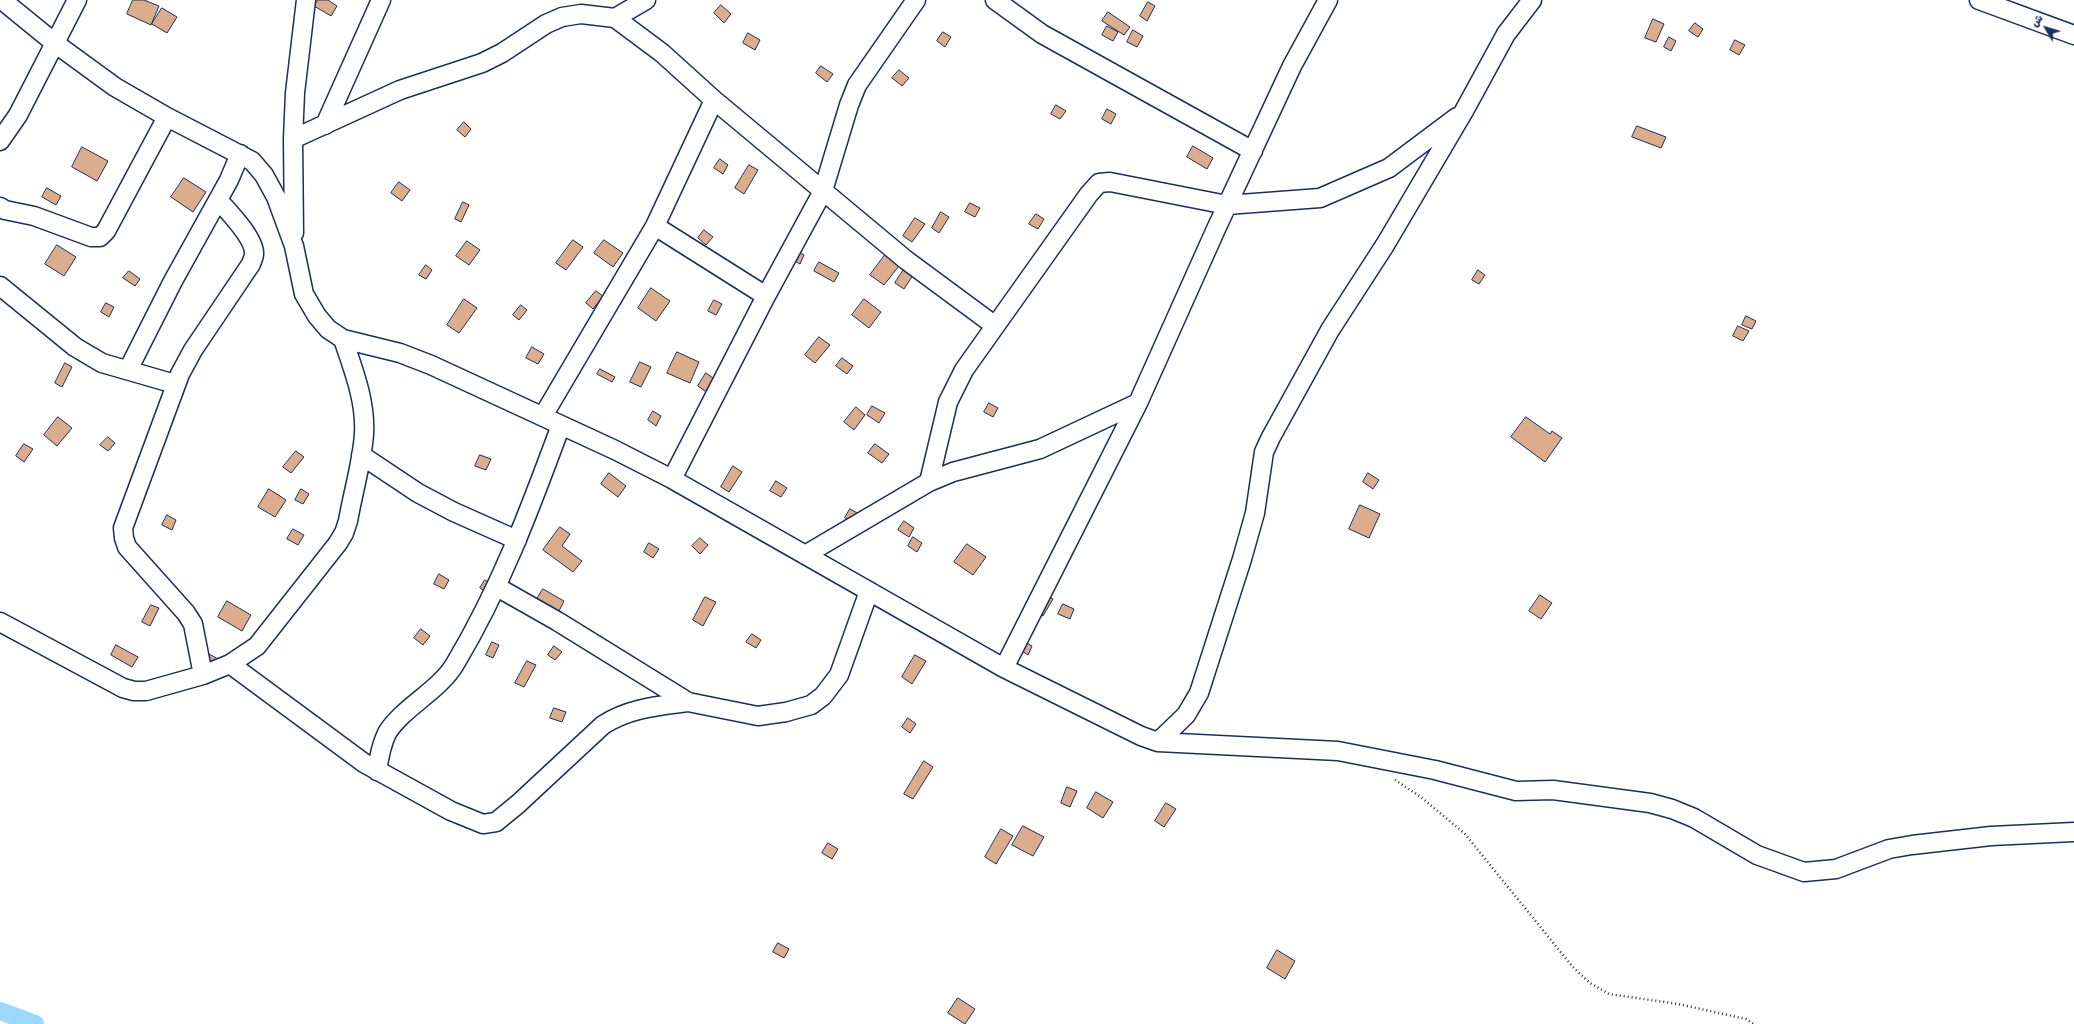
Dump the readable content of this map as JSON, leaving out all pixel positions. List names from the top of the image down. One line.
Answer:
{"north":"top left"}
